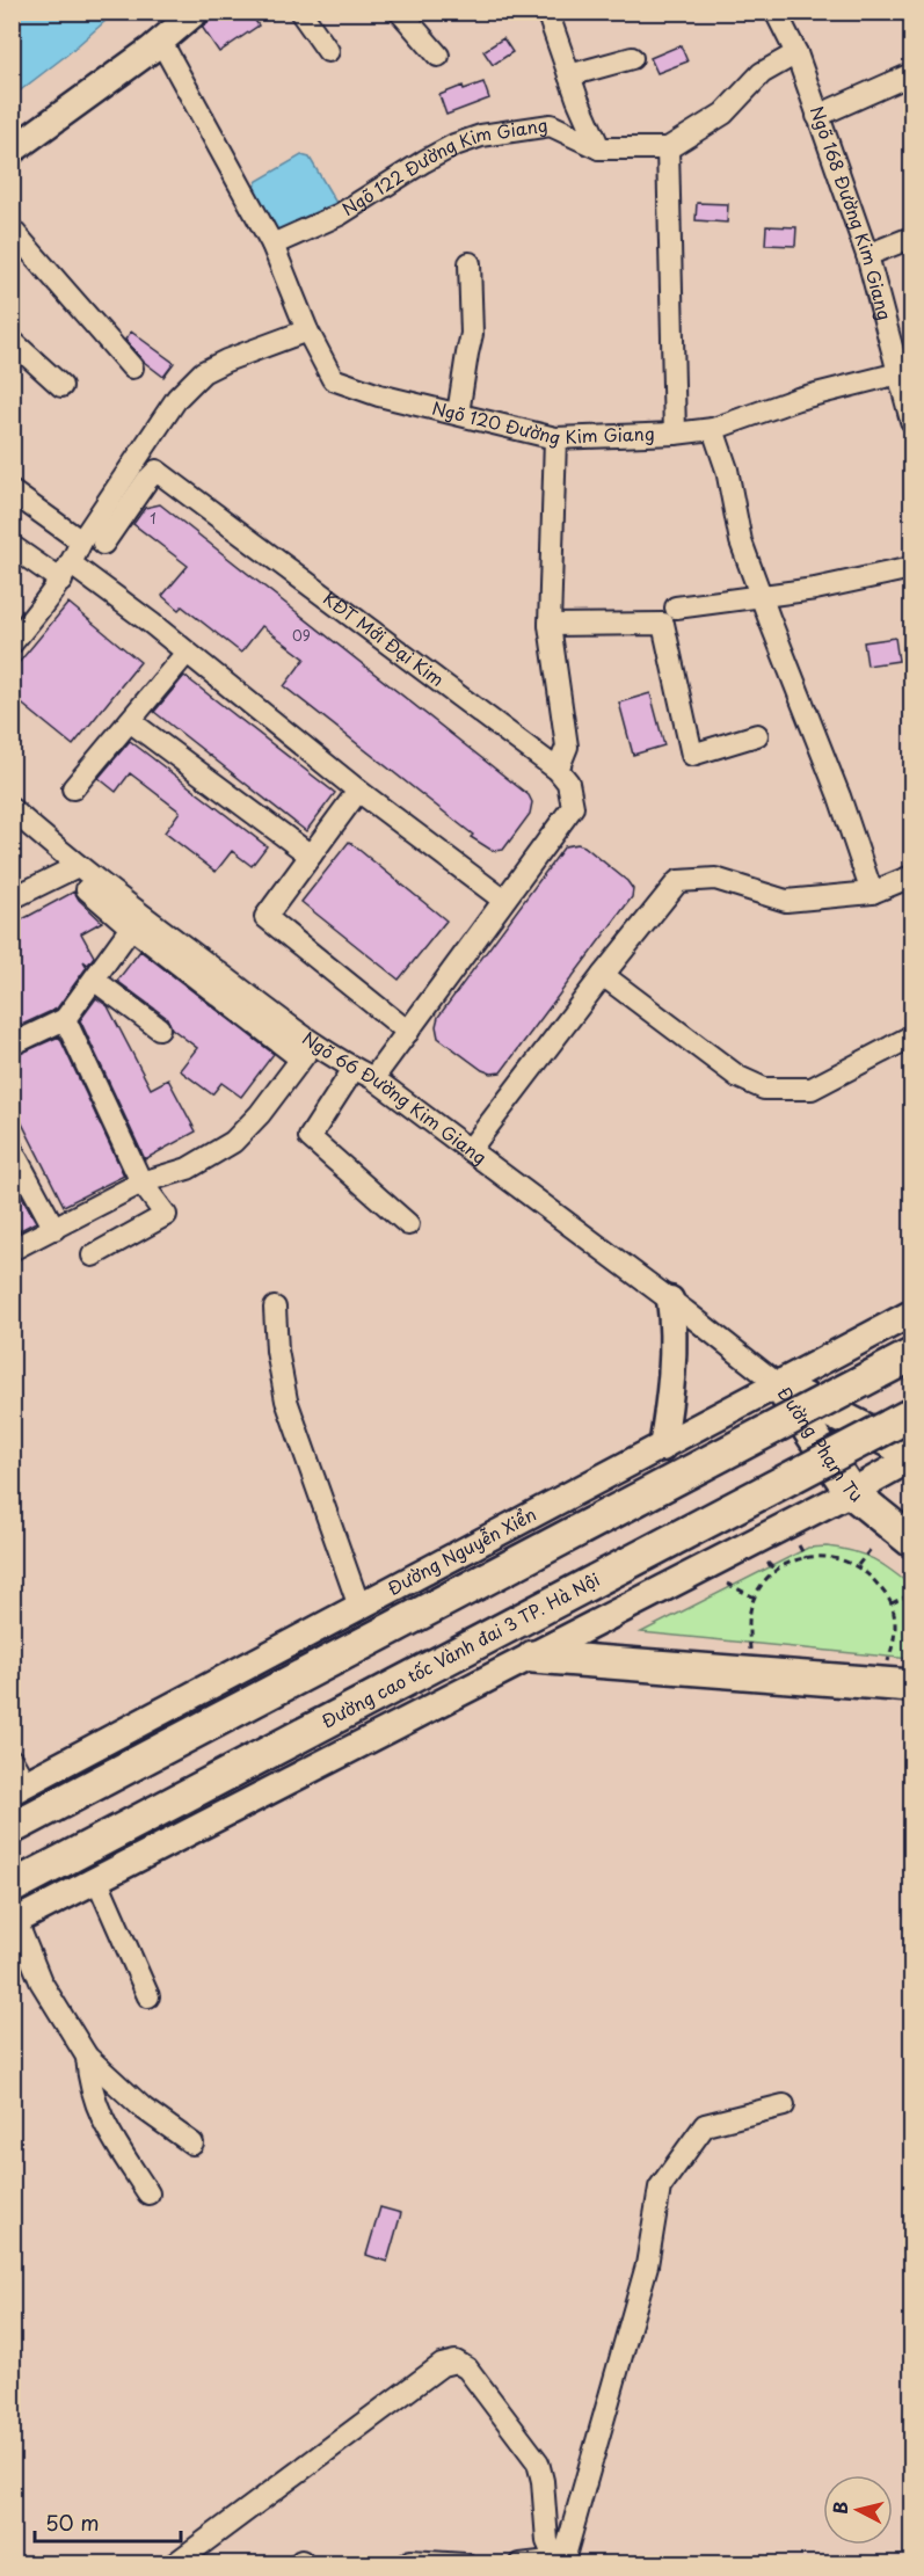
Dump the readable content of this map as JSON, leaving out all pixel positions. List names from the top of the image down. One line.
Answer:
{"streets":{"highway":["Đường Phạm Tu","Đường cao tốc Vành đai 3 TP. Hà Nội"],"main road":["Đường Nguyễn Xiển"],"street":["Ngõ 122 Đường Kim Giang","Ngõ 168 Đường Kim Giang","Ngõ 120 Đường Kim Giang","KĐT Mới Đại Kim","Ngõ 66 Đường Kim Giang"]},"crossings":[["Ngõ 122 Đường Kim Giang","Ngõ 120 Đường Kim Giang"],["Ngõ 168 Đường Kim Giang","Ngõ 120 Đường Kim Giang"],["KĐT Mới Đại Kim","Ngõ 66 Đường Kim Giang"],["Ngõ 66 Đường Kim Giang","Đường Phạm Tu"],["Ngõ 66 Đường Kim Giang","Đường Nguyễn Xiển"],["Đường Phạm Tu","Đường Nguyễn Xiển"]],"house_numbers":["1","09"],"scale_bar":"50 m","north":"left"}
